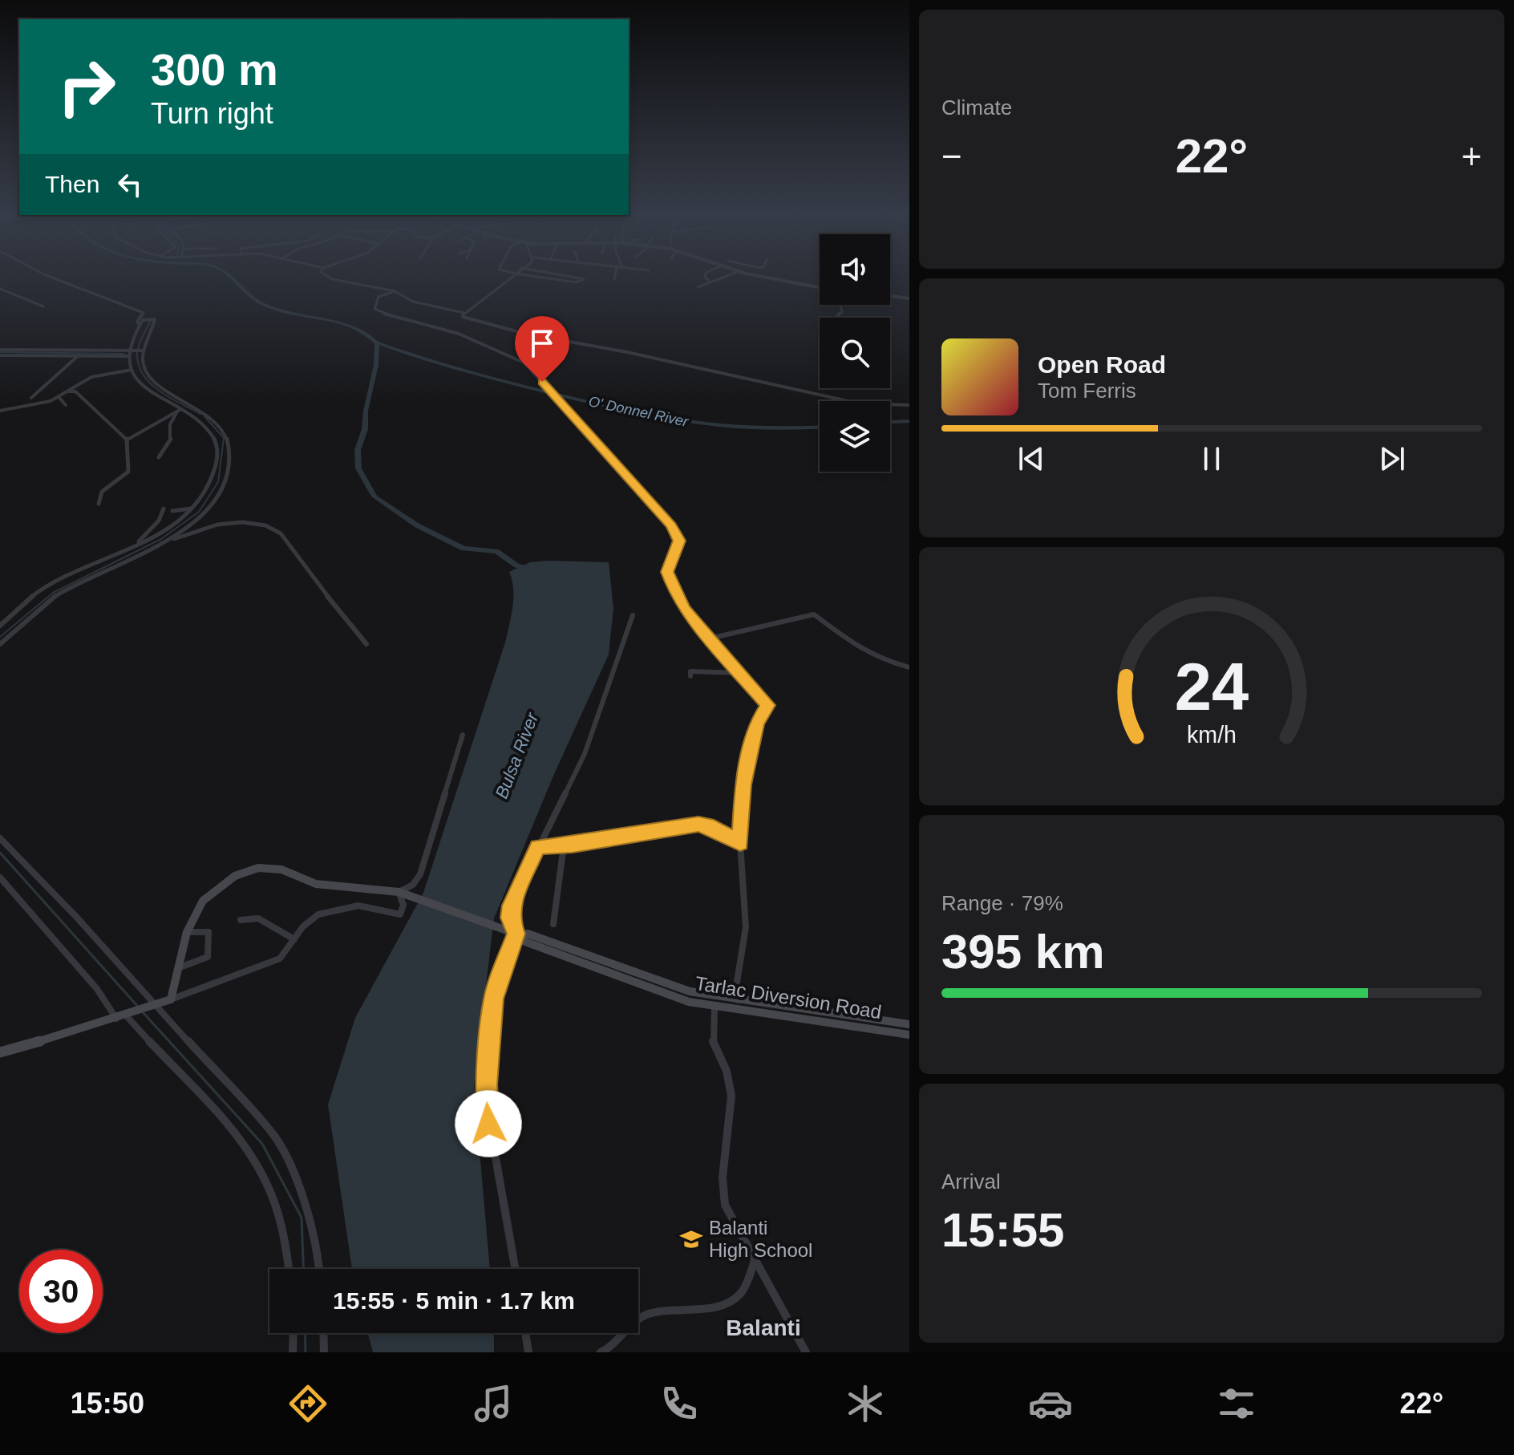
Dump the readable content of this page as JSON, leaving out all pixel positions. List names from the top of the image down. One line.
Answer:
{"streets":{"main road":["Tarlac Diversion Road"]},"districts":["Balanti"],"water":["O' Donnel River","Bulsa River"],"places":{"school or university":["Balanti High School"]},"page":{"tile":["Climate",["Range · 79%","395 km"],["Arrival","15:55"]],"turn":["300 m","Turn right"],"heat":["−","22°","+"],"then":"Then","song":["Open Road","Tom Ferris"],"limit":"30","trip":"15:55 · 5 min · 1.7 km","tabs":["15:50","22°"],"gauge":["24","km/h"]}}
